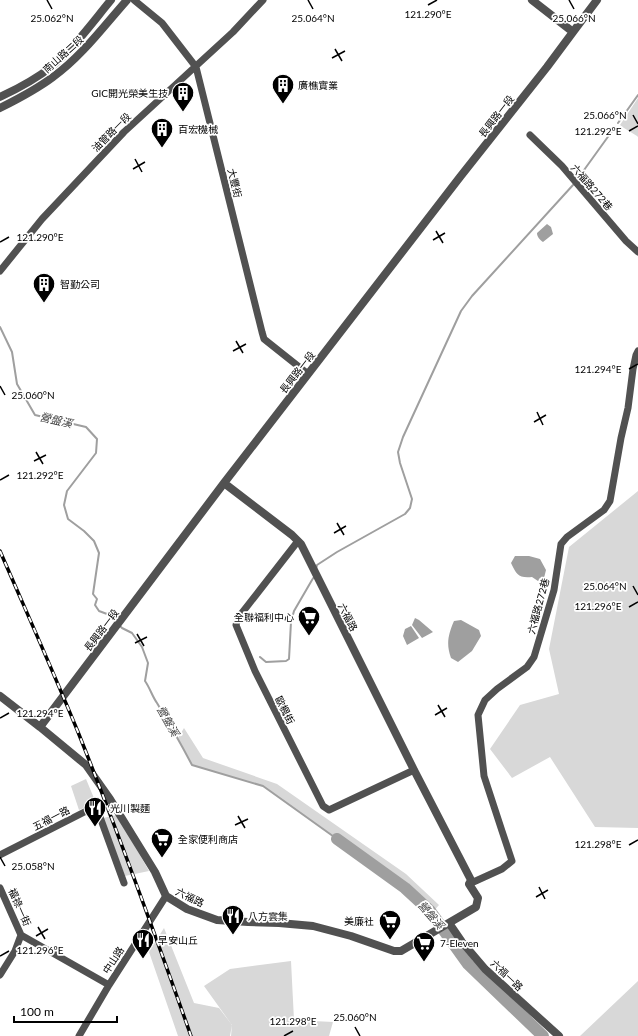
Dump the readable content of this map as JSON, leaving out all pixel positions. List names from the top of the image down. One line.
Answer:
{"streets":{"street":["南山路二段","長興路一段","油管路一段","大豐街","六福路272巷","六福路","歐楓街","五福一路","福祿一街","中山路","六福一路"]},"crossings":[["長興路一段","大豐街"],["長興路一段","六福路"],["油管路一段","大豐街"],["六福路272巷","六福路"],["六福路","歐楓街"],["六福路","五福一路"],["六福路","中山路"],["六福路","六福一路"],["福祿一街","中山路"]],"water":["營盤溪"],"places":{"building":["廣樵實業","GIC開光榮美生技","百宏機械","智勤公司"],"supermarket":["全聯福利中心","全家便利商店","美廉社","7-Eleven"],"restaurant":["光川製麵","八方雲集","早安山丘"]},"scale_bar":"100 m","coordinates":["121.290°E","25.062°N","25.064°N","25.066°N","121.292°E","121.294°E","25.060°N","121.296°E","121.298°E","25.058°N"]}
